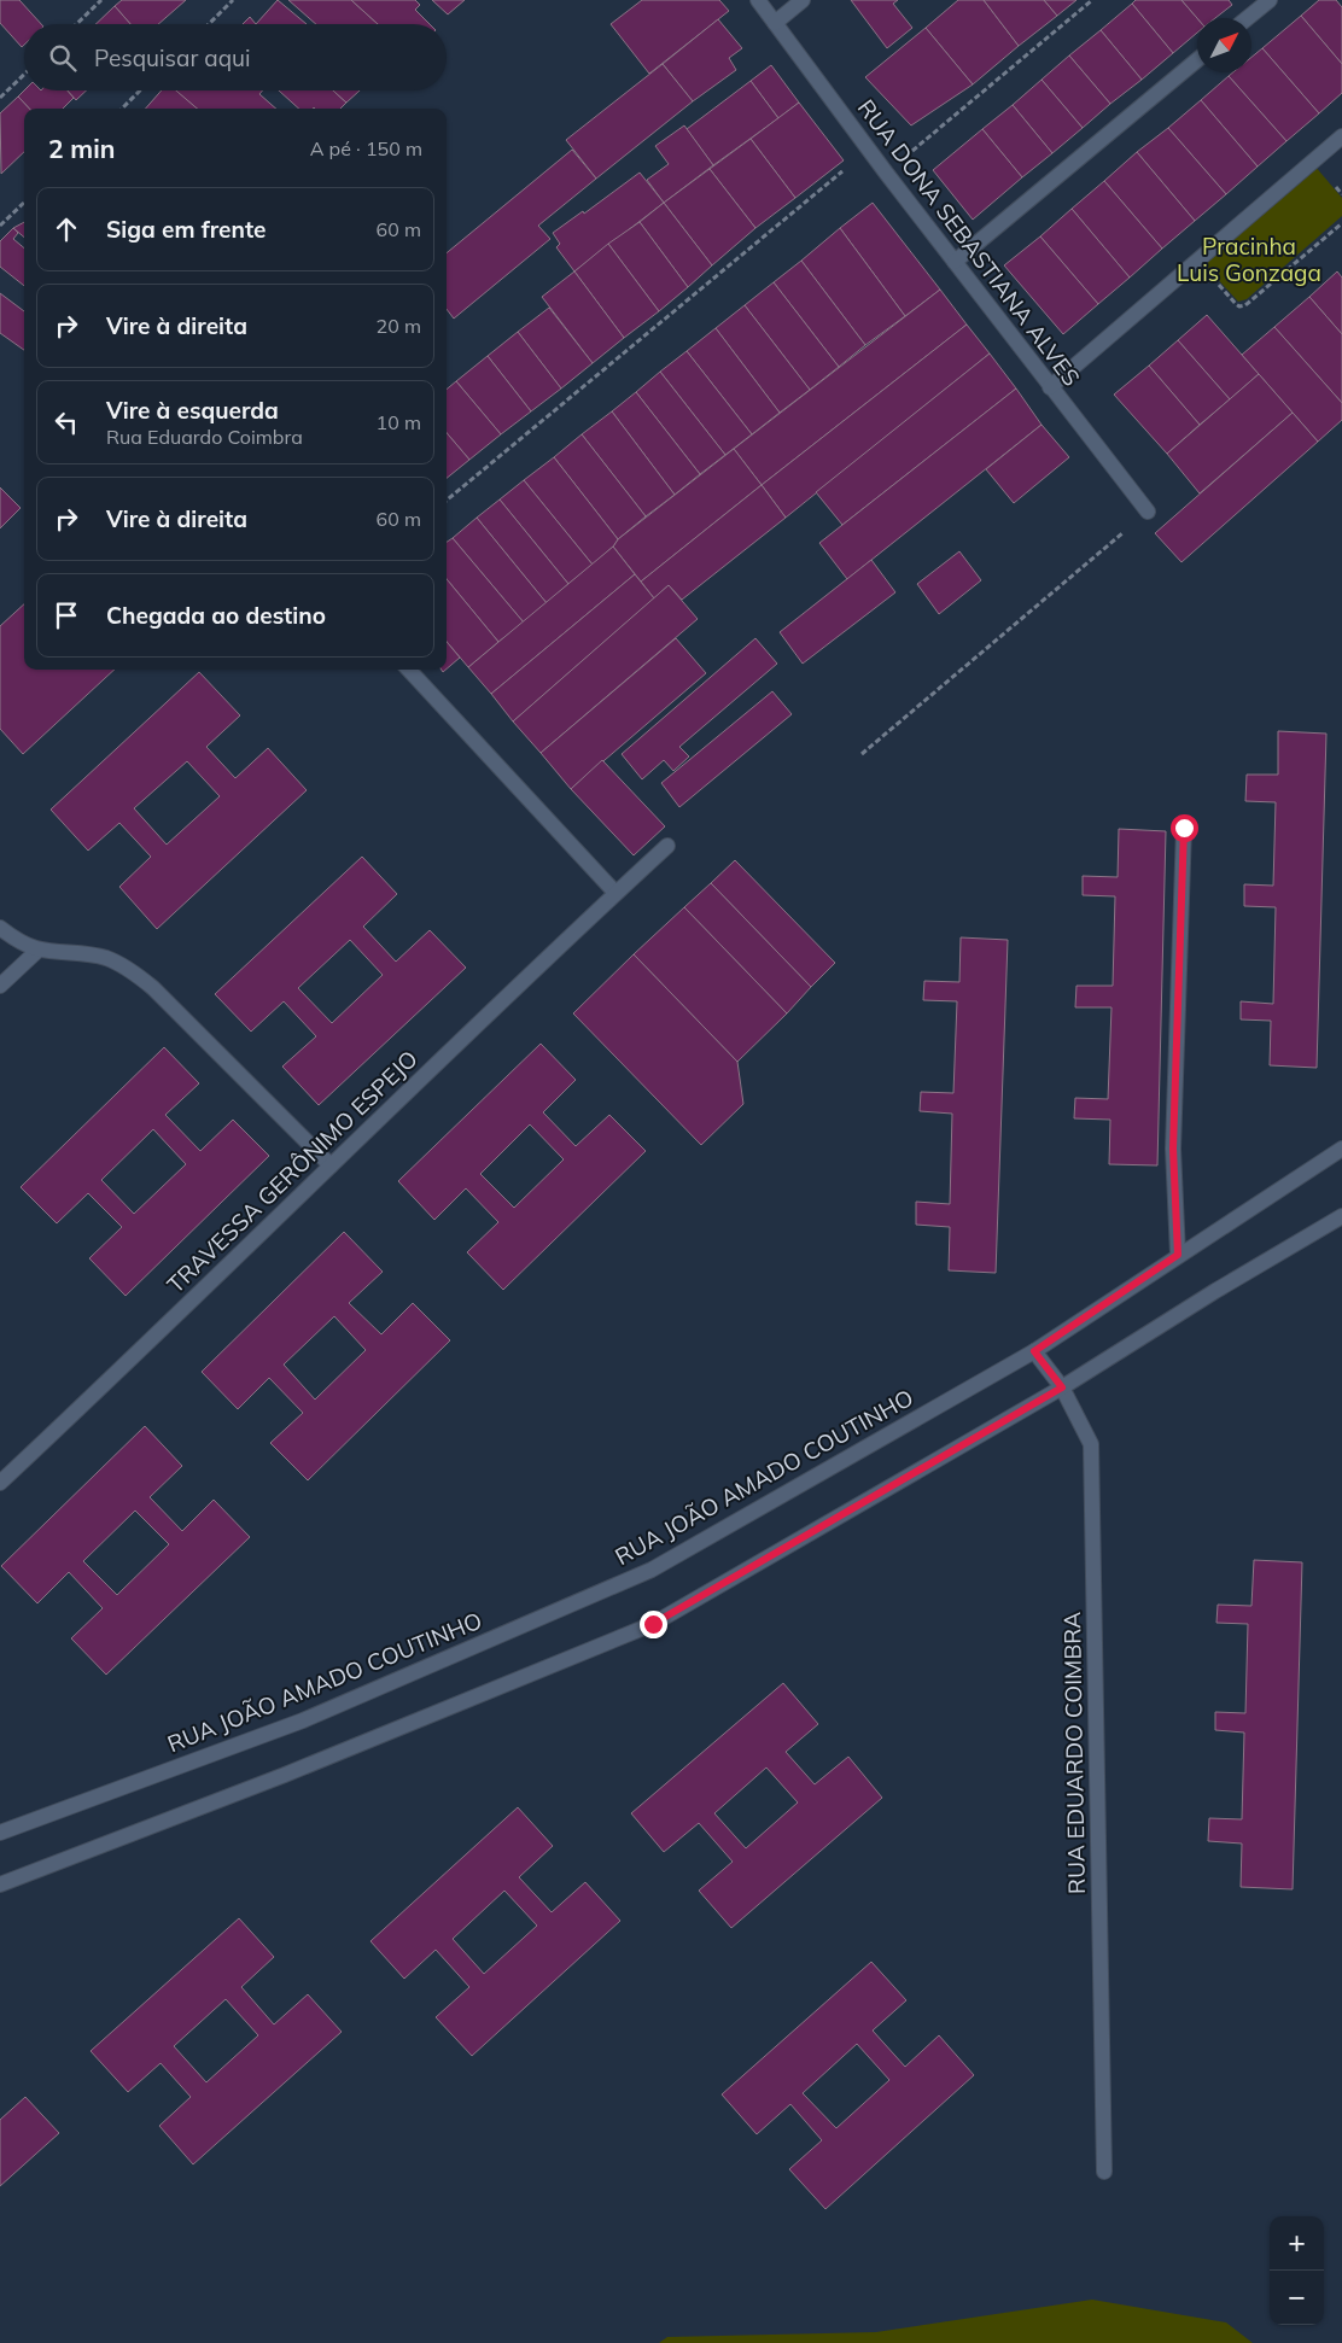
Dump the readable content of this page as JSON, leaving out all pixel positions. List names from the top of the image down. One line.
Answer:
{"streets":{"street":["RUA DONA SEBASTIANA ALVES","TRAVESSA GERÔNIMO ESPEJO","RUA JOÃO AMADO COUTINHO","RUA EDUARDO COIMBRA"]},"crossings":[["RUA JOÃO AMADO COUTINHO","RUA EDUARDO COIMBRA"]],"parks":["Pracinha Luis Gonzaga"],"north":"top right","page":{"search":"Pesquisar aqui","heading":["2 min","A pé · 150 m"],"list":[["Siga em frente","60 m"],["Vire à direita","20 m"],["Vire à esquerda","Rua Eduardo Coimbra","10 m"],["Vire à direita","60 m"],"Chegada ao destino"],"map_buttons":["+","−"]}}
